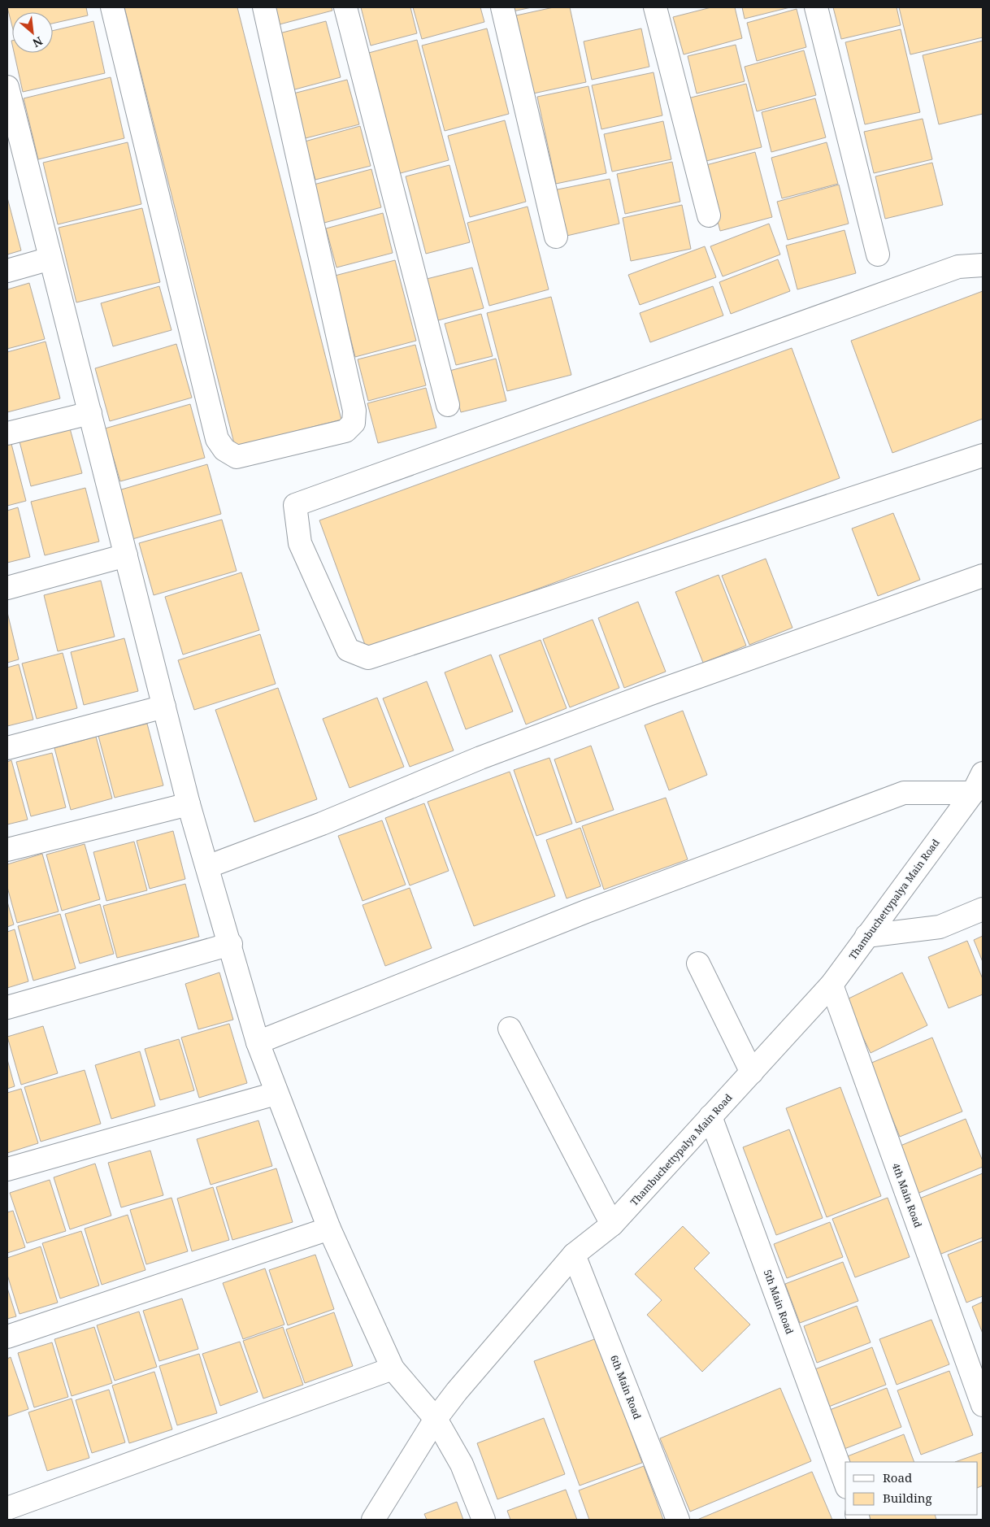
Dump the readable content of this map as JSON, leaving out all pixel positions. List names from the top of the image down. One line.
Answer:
{"streets":{"street":["Thambuchettypalya Main Road","4th Main Road","5th Main Road","6th Main Road"]},"crossings":[["Thambuchettypalya Main Road","4th Main Road"],["Thambuchettypalya Main Road","5th Main Road"],["Thambuchettypalya Main Road","6th Main Road"]],"legend":["Road","Building"],"north":"bottom right"}
